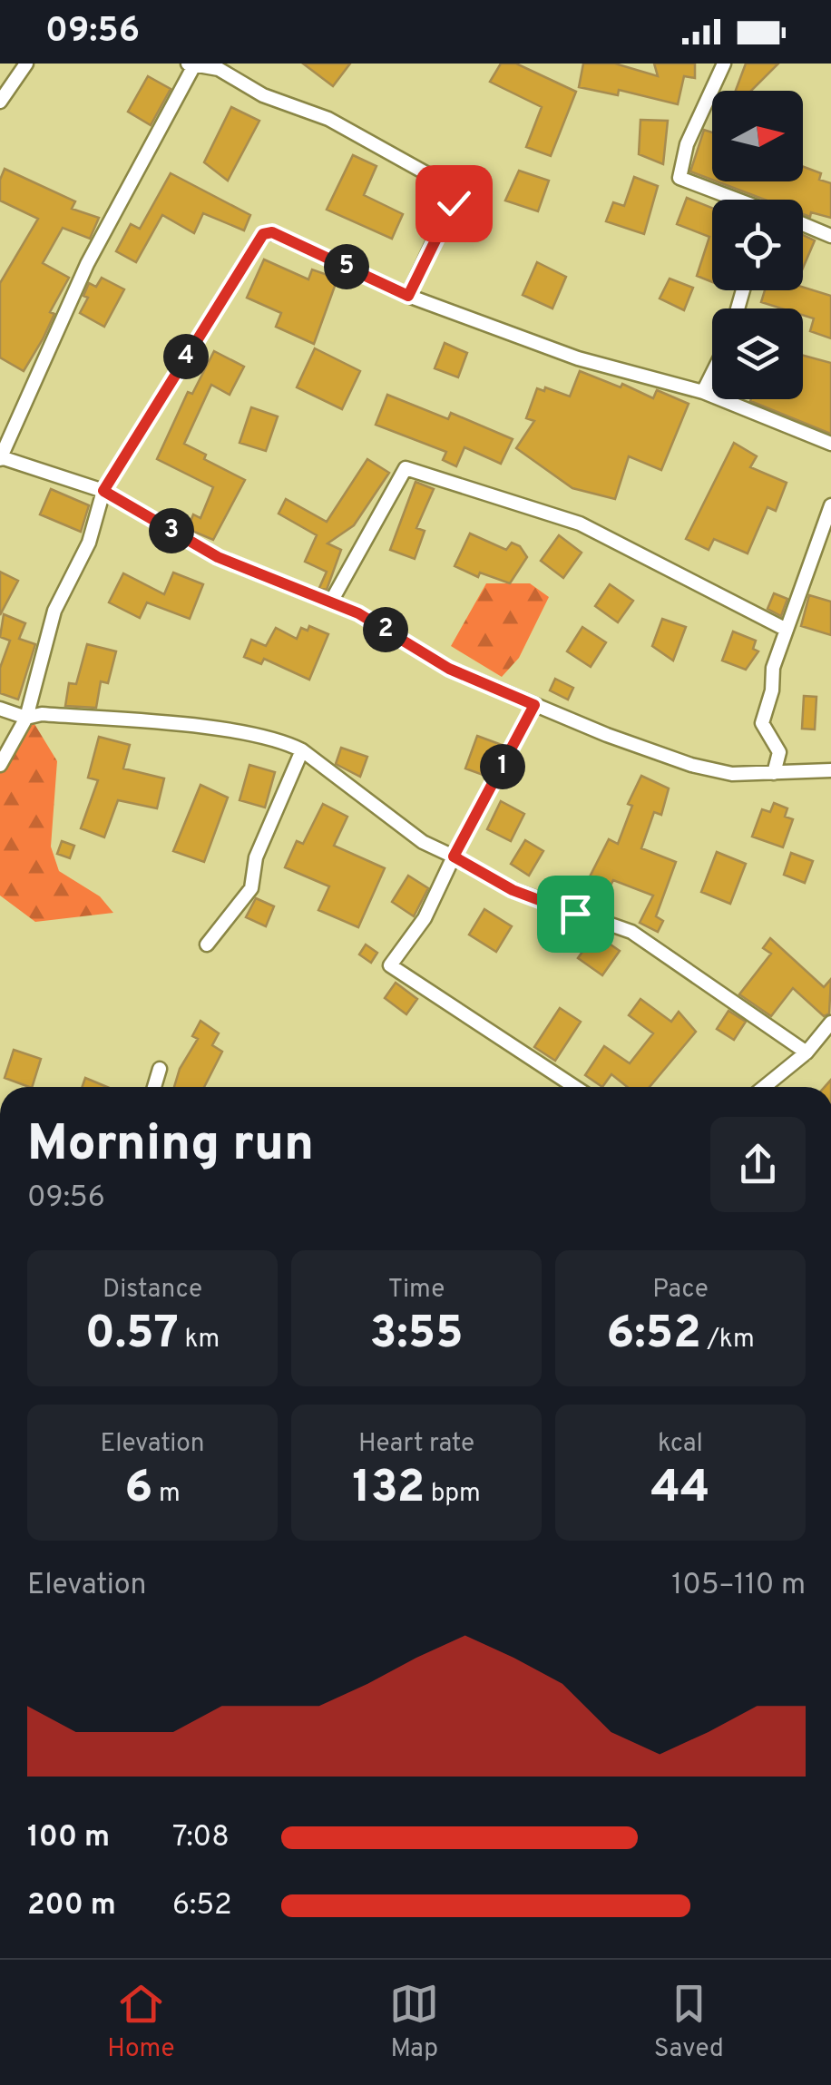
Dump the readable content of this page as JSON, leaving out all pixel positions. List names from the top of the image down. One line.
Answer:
{"north":"right","page":{"status":"09:56","pins":["5","4","3","2","1"],"heading":["Morning run","09:56"],"stats":[["Distance","0.57 km"],["Time","3:55"],["Pace","6:52 /km"],["Elevation","6 m"],["Heart rate","132 bpm"],["kcal","44"]],"chart":["Elevation","105–110 m"],"list":[{"name":"100 m","note":"7:08"},{"name":"200 m","note":"6:52"}],"tabs":["Home","Map","Saved"]}}
